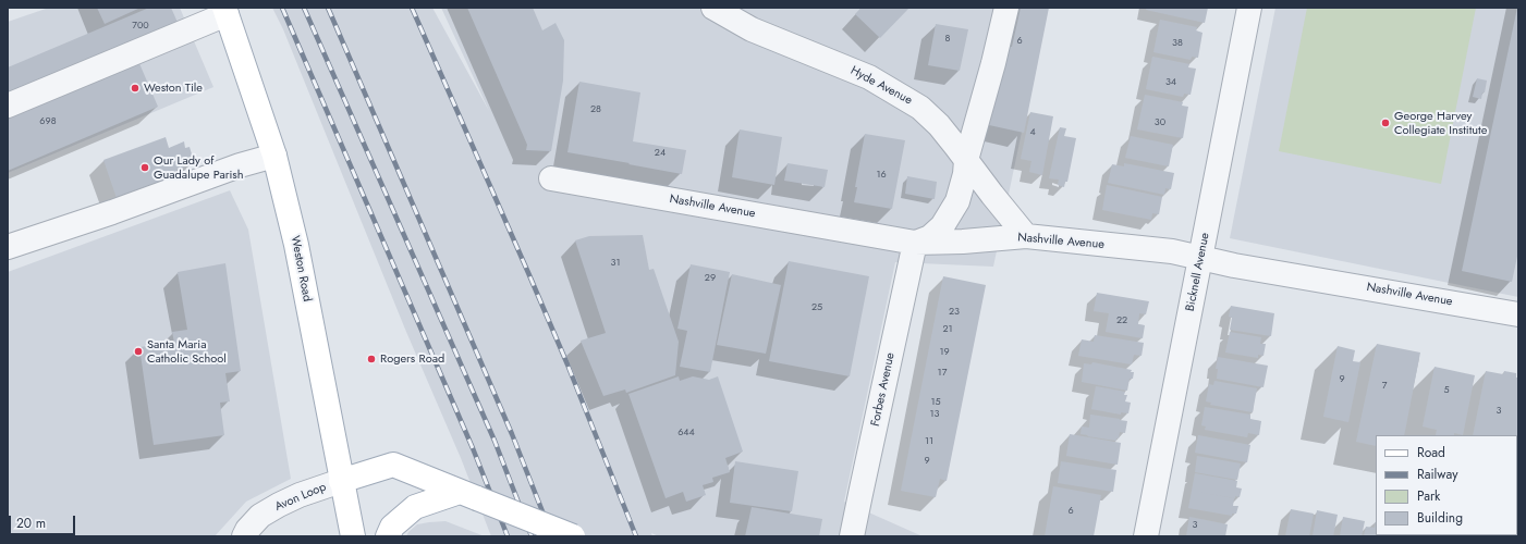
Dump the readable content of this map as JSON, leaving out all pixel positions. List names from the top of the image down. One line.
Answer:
{"streets":{"main road":["Weston Road"],"street":["Hyde Avenue","Nashville Avenue","Bicknell Avenue","Forbes Avenue","Avon Loop"]},"crossings":[["Hyde Avenue","Nashville Avenue"],["Nashville Avenue","Bicknell Avenue"],["Nashville Avenue","Forbes Avenue"],["Weston Road","Avon Loop"]],"places":["Weston Tile","George Harvey Collegiate Institute","Our Lady of Guadalupe Parish","Santa Maria Catholic School","Rogers Road"],"house_numbers":["700","8","6","38","34","28","698","30","4","24","16","31","29","25","23","22","21","19","17","9","7","5","15","3","13","644","11","9","6","3"],"legend":["Road","Railway","Park","Building"],"scale_bar":"20 m"}
